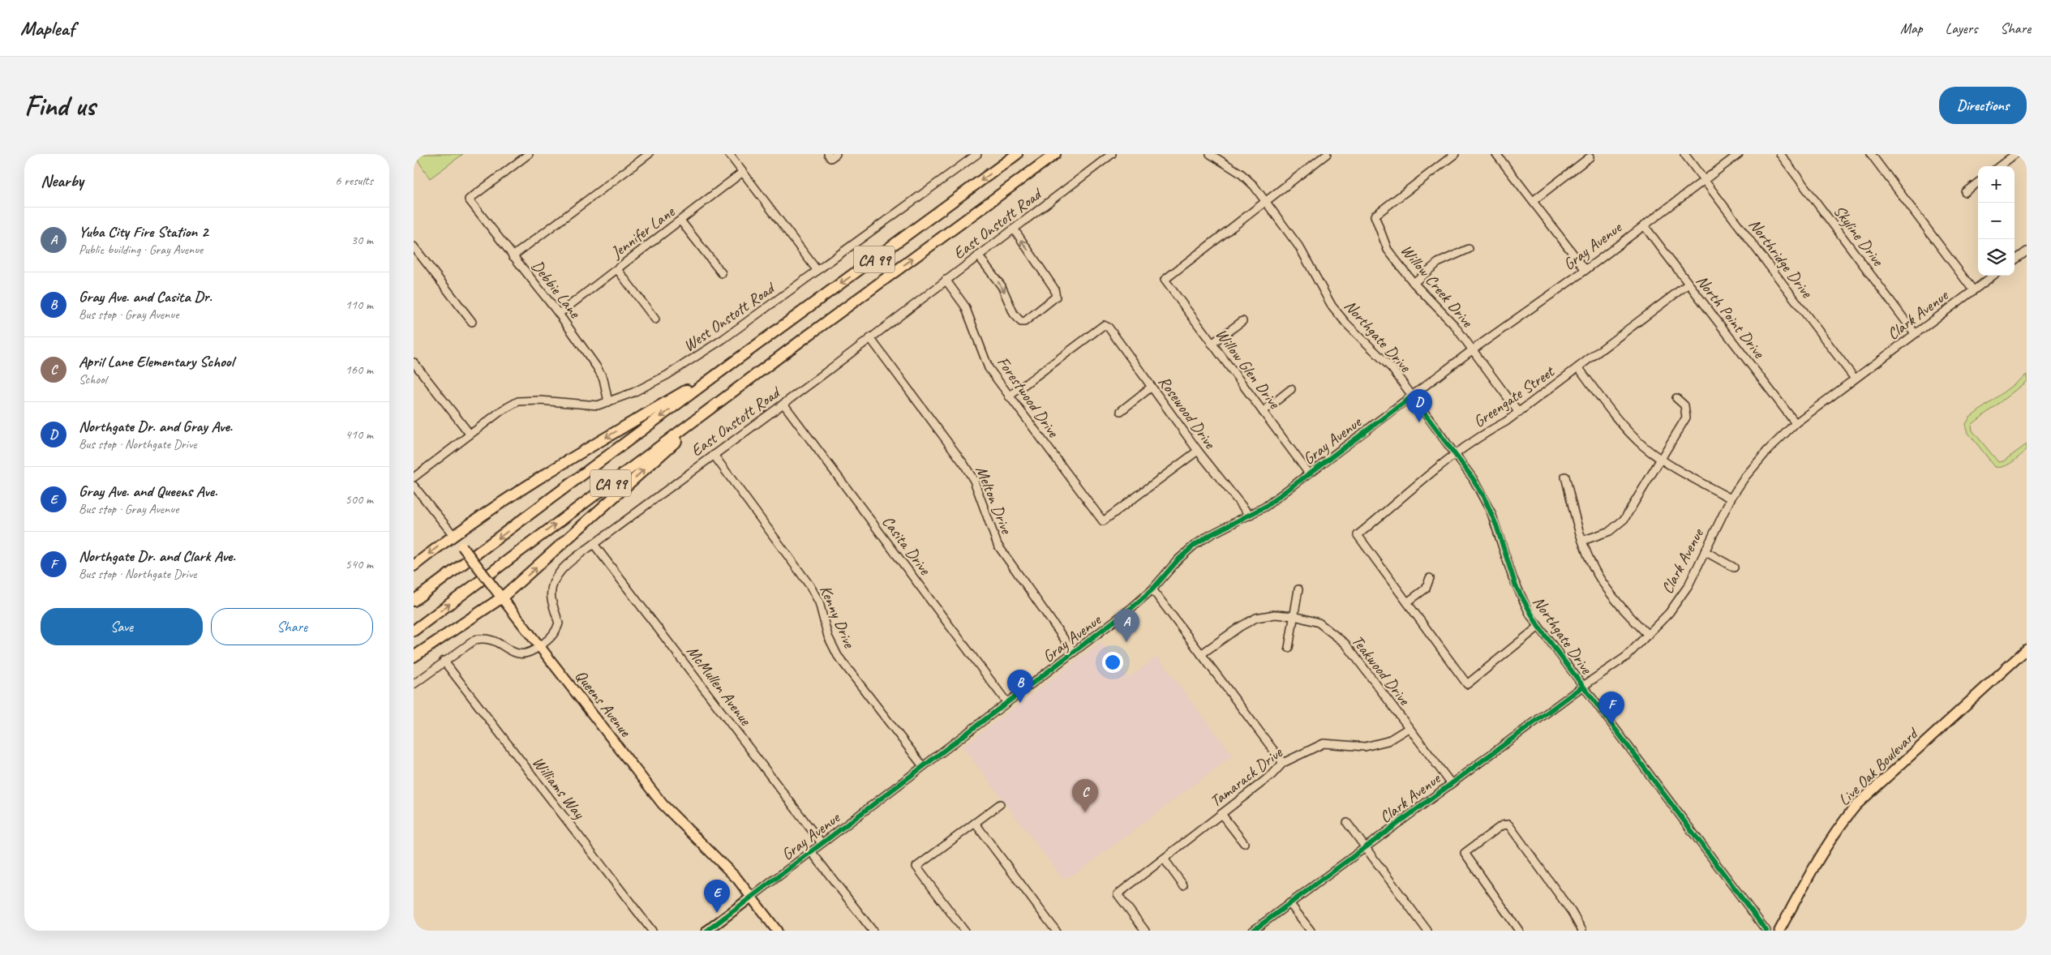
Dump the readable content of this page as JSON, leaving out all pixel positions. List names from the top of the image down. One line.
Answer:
{"streets":{"highway":["CA 99"],"main road":["Gray Avenue","Queens Avenue","Live Oak Boulevard"],"street":["East Onstott Road","Jennifer Lane","Skyline Drive","Northridge Drive","Willow Creek Drive","Debbie Lane","Clark Avenue","North Point Drive","West Onstott Road","Northgate Drive","Willow Glen Drive","Forestwood Drive","Greengate Street","Rosewood Drive","Melton Drive","Casita Drive","Kenny Drive","Teakwood Drive","McMullen Avenue","Tamarack Drive","Williams Way"]},"crossings":[["East Onstott Road","Forestwood Drive"],["East Onstott Road","Melton Drive"],["East Onstott Road","Casita Drive"],["East Onstott Road","Kenny Drive"],["East Onstott Road","McMullen Avenue"],["East Onstott Road","Queens Avenue"],["East Onstott Road","Williams Way"],["Jennifer Lane","Debbie Lane"],["Skyline Drive","Clark Avenue"],["Gray Avenue","Northridge Drive"],["Gray Avenue","Willow Creek Drive"],["Gray Avenue","North Point Drive"],["Gray Avenue","Northgate Drive"],["Gray Avenue","Willow Glen Drive"],["Gray Avenue","Rosewood Drive"],["Gray Avenue","Melton Drive"],["Gray Avenue","Casita Drive"],["Gray Avenue","Kenny Drive"],["Gray Avenue","McMullen Avenue"],["Gray Avenue","Queens Avenue"],["Northridge Drive","Clark Avenue"],["Willow Creek Drive","Greengate Street"],["Debbie Lane","West Onstott Road"],["Clark Avenue","North Point Drive"],["Clark Avenue","Northgate Drive"],["Clark Avenue","Teakwood Drive"],["North Point Drive","Greengate Street"],["Northgate Drive","Willow Glen Drive"],["Northgate Drive","Greengate Street"],["Forestwood Drive","Rosewood Drive"],["Teakwood Drive","Tamarack Drive"]],"page":{"header":"Mapleaf","nav":["Map","Layers","Share"],"buttons":["Directions",["Save","Share"]],"title":"Find us","heading":["Nearby","6 results"],"map_buttons":["+","−"],"list":[{"mark":"A","name":"Yuba City Fire Station 2","note":"Public building · Gray Avenue","value":"30 m"},{"mark":"B","name":"Gray Ave. and Casita Dr.","note":"Bus stop · Gray Avenue","value":"110 m"},{"mark":"C","name":"April Lane Elementary School","note":"School","value":"160 m"},{"mark":"D","name":"Northgate Dr. and Gray Ave.","note":"Bus stop · Northgate Drive","value":"410 m"},{"mark":"E","name":"Gray Ave. and Queens Ave.","note":"Bus stop · Gray Avenue","value":"500 m"},{"mark":"F","name":"Northgate Dr. and Clark Ave.","note":"Bus stop · Northgate Drive","value":"540 m"}],"pins":["D","A","B","F","C","E"]}}
